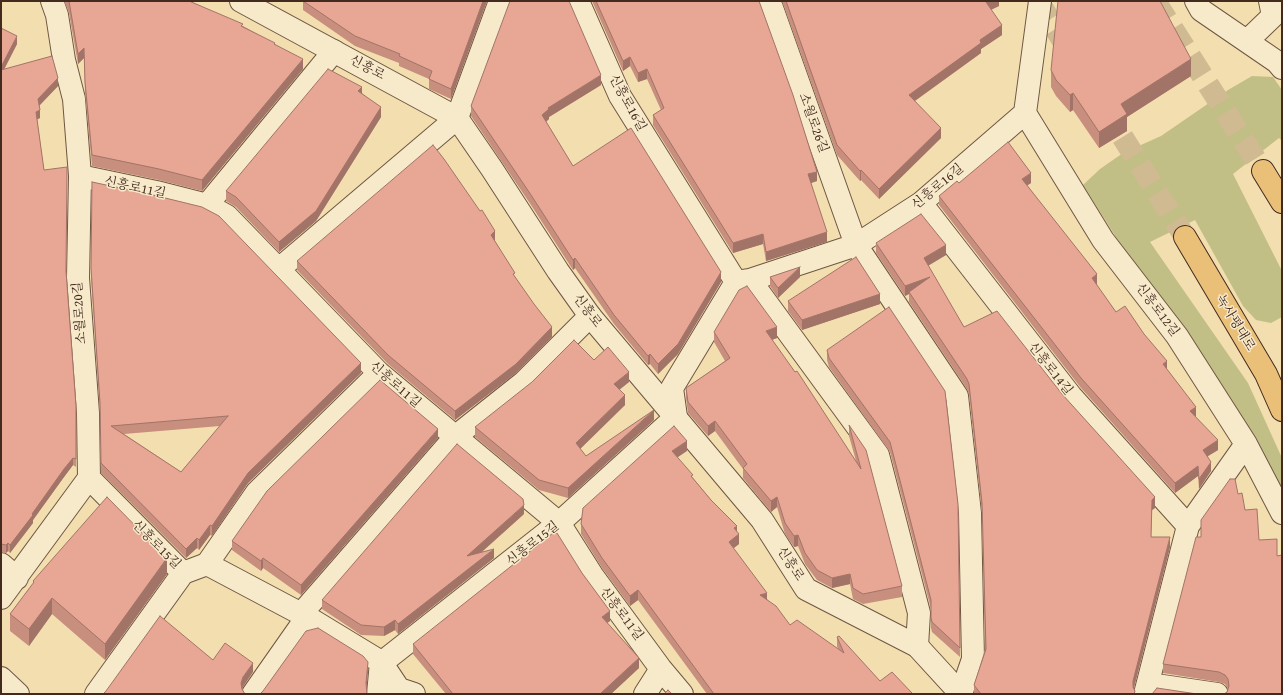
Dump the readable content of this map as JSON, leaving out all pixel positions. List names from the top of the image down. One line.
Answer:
{"streets":{"main road":["녹사평대로"],"street":["신흥로","신흥로16길","소월로26길","신흥로11길","신흥로12길","소월로20길","신흥로14길","신흥로15길"]},"crossings":[["신흥로","신흥로16길"],["신흥로","소월로26길"],["신흥로","신흥로15길"],["신흥로16길","소월로26길"],["신흥로16길","신흥로12길"],["신흥로16길","신흥로14길"],["신흥로11길","소월로20길"],["신흥로11길","신흥로15길"],["소월로20길","신흥로15길"]]}
